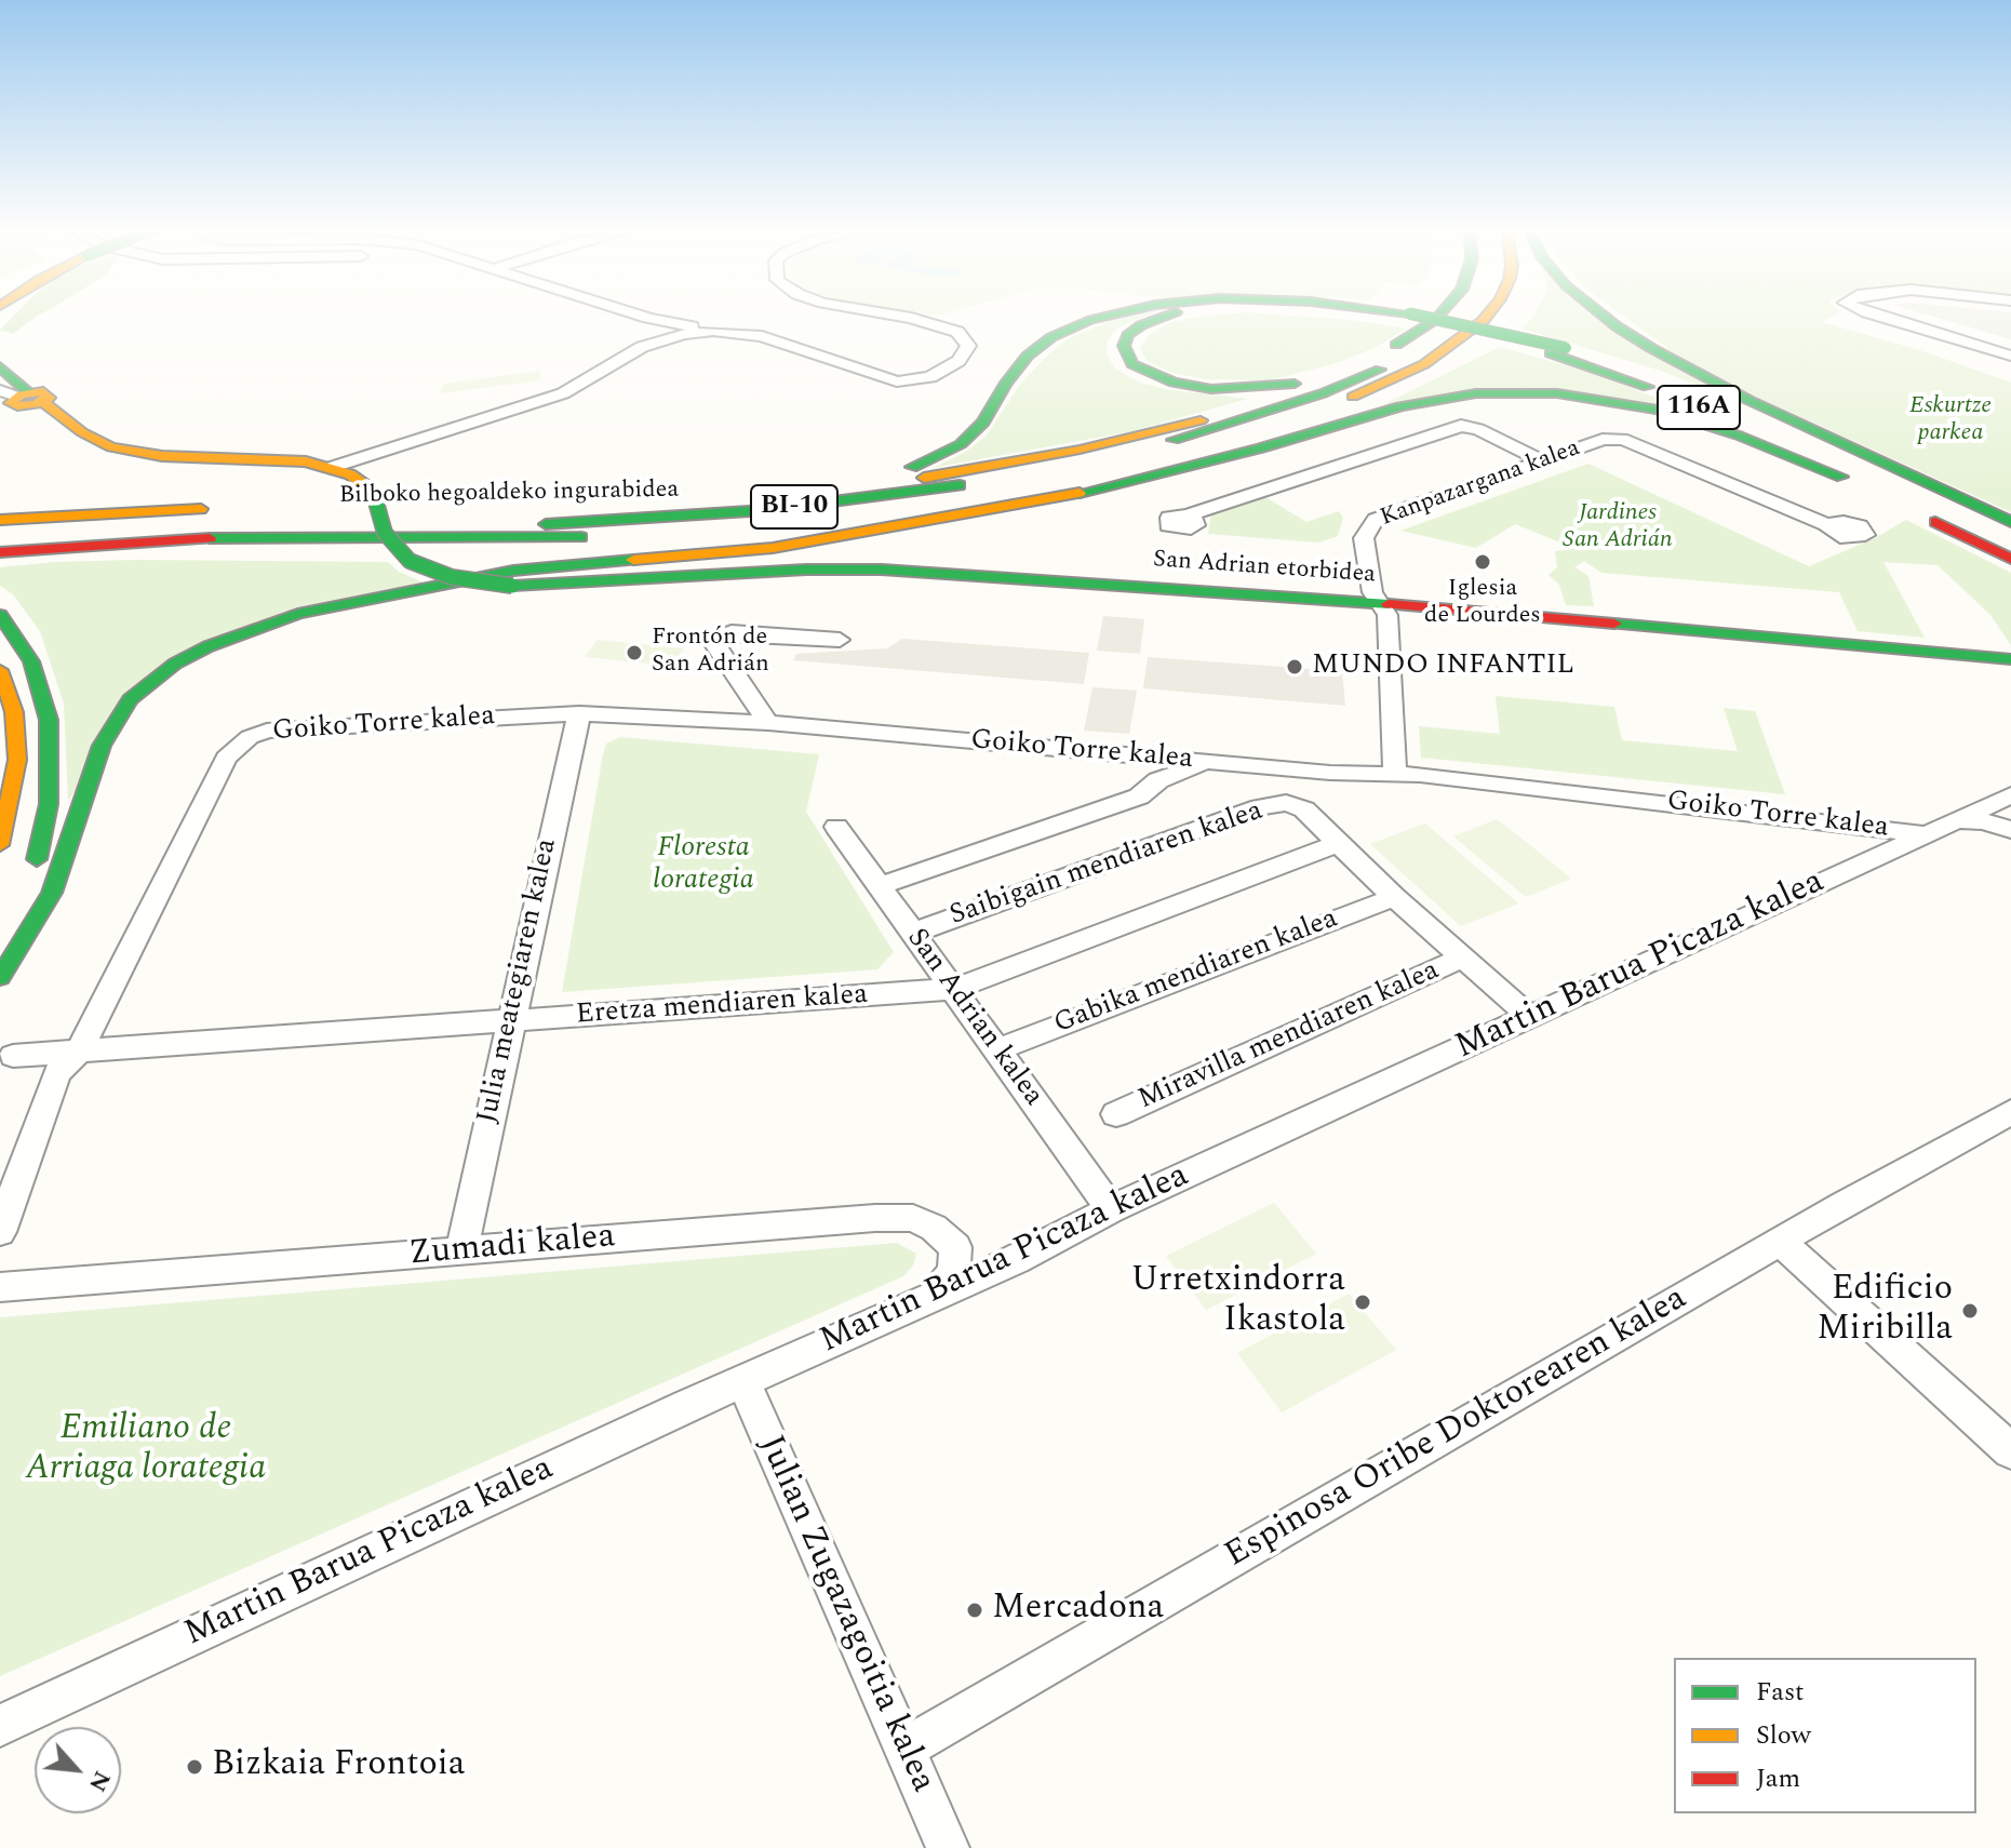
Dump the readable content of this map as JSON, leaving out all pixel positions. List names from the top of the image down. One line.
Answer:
{"streets":{"main road":["116A","Bilboko hegoaldeko ingurabidea","BI-10","San Adrian etorbidea"],"street":["Kanpazargana kalea","Goiko Torre kalea","Saibigain mendiaren kalea","Martin Barua Picaza kalea","Gabika mendiaren kalea","Julia meategiaren kalea","Eretza mendiaren kalea","San Adrian kalea","Miravilla mendiaren kalea","Zumadi kalea","Espinosa Oribe Doktorearen kalea","Julian Zugazagoitia kalea"]},"crossings":[["Kanpazargana kalea","San Adrian etorbidea"],["Kanpazargana kalea","Goiko Torre kalea"],["Bilboko hegoaldeko ingurabidea","BI-10"],["Goiko Torre kalea","Martin Barua Picaza kalea"],["Goiko Torre kalea","Julia meategiaren kalea"],["Goiko Torre kalea","Eretza mendiaren kalea"],["Saibigain mendiaren kalea","Martin Barua Picaza kalea"],["Saibigain mendiaren kalea","Gabika mendiaren kalea"],["Saibigain mendiaren kalea","Eretza mendiaren kalea"],["Saibigain mendiaren kalea","San Adrian kalea"],["Saibigain mendiaren kalea","Miravilla mendiaren kalea"],["Martin Barua Picaza kalea","San Adrian kalea"],["Martin Barua Picaza kalea","Julian Zugazagoitia kalea"],["Gabika mendiaren kalea","San Adrian kalea"],["Julia meategiaren kalea","Eretza mendiaren kalea"],["Julia meategiaren kalea","Zumadi kalea"],["Eretza mendiaren kalea","San Adrian kalea"],["Espinosa Oribe Doktorearen kalea","Julian Zugazagoitia kalea"]],"parks":["Eskurtze parkea","Jardines San Adrián","Floresta lorategia","Emiliano de Arriaga lorategia"],"places":["Iglesia de Lourdes","Frontón de San Adrián","MUNDO INFANTIL","Urretxindorra Ikastola","Edificio Miribilla","Mercadona","Bizkaia Frontoia"],"legend":["Fast","Slow","Jam"],"north":"bottom right"}
